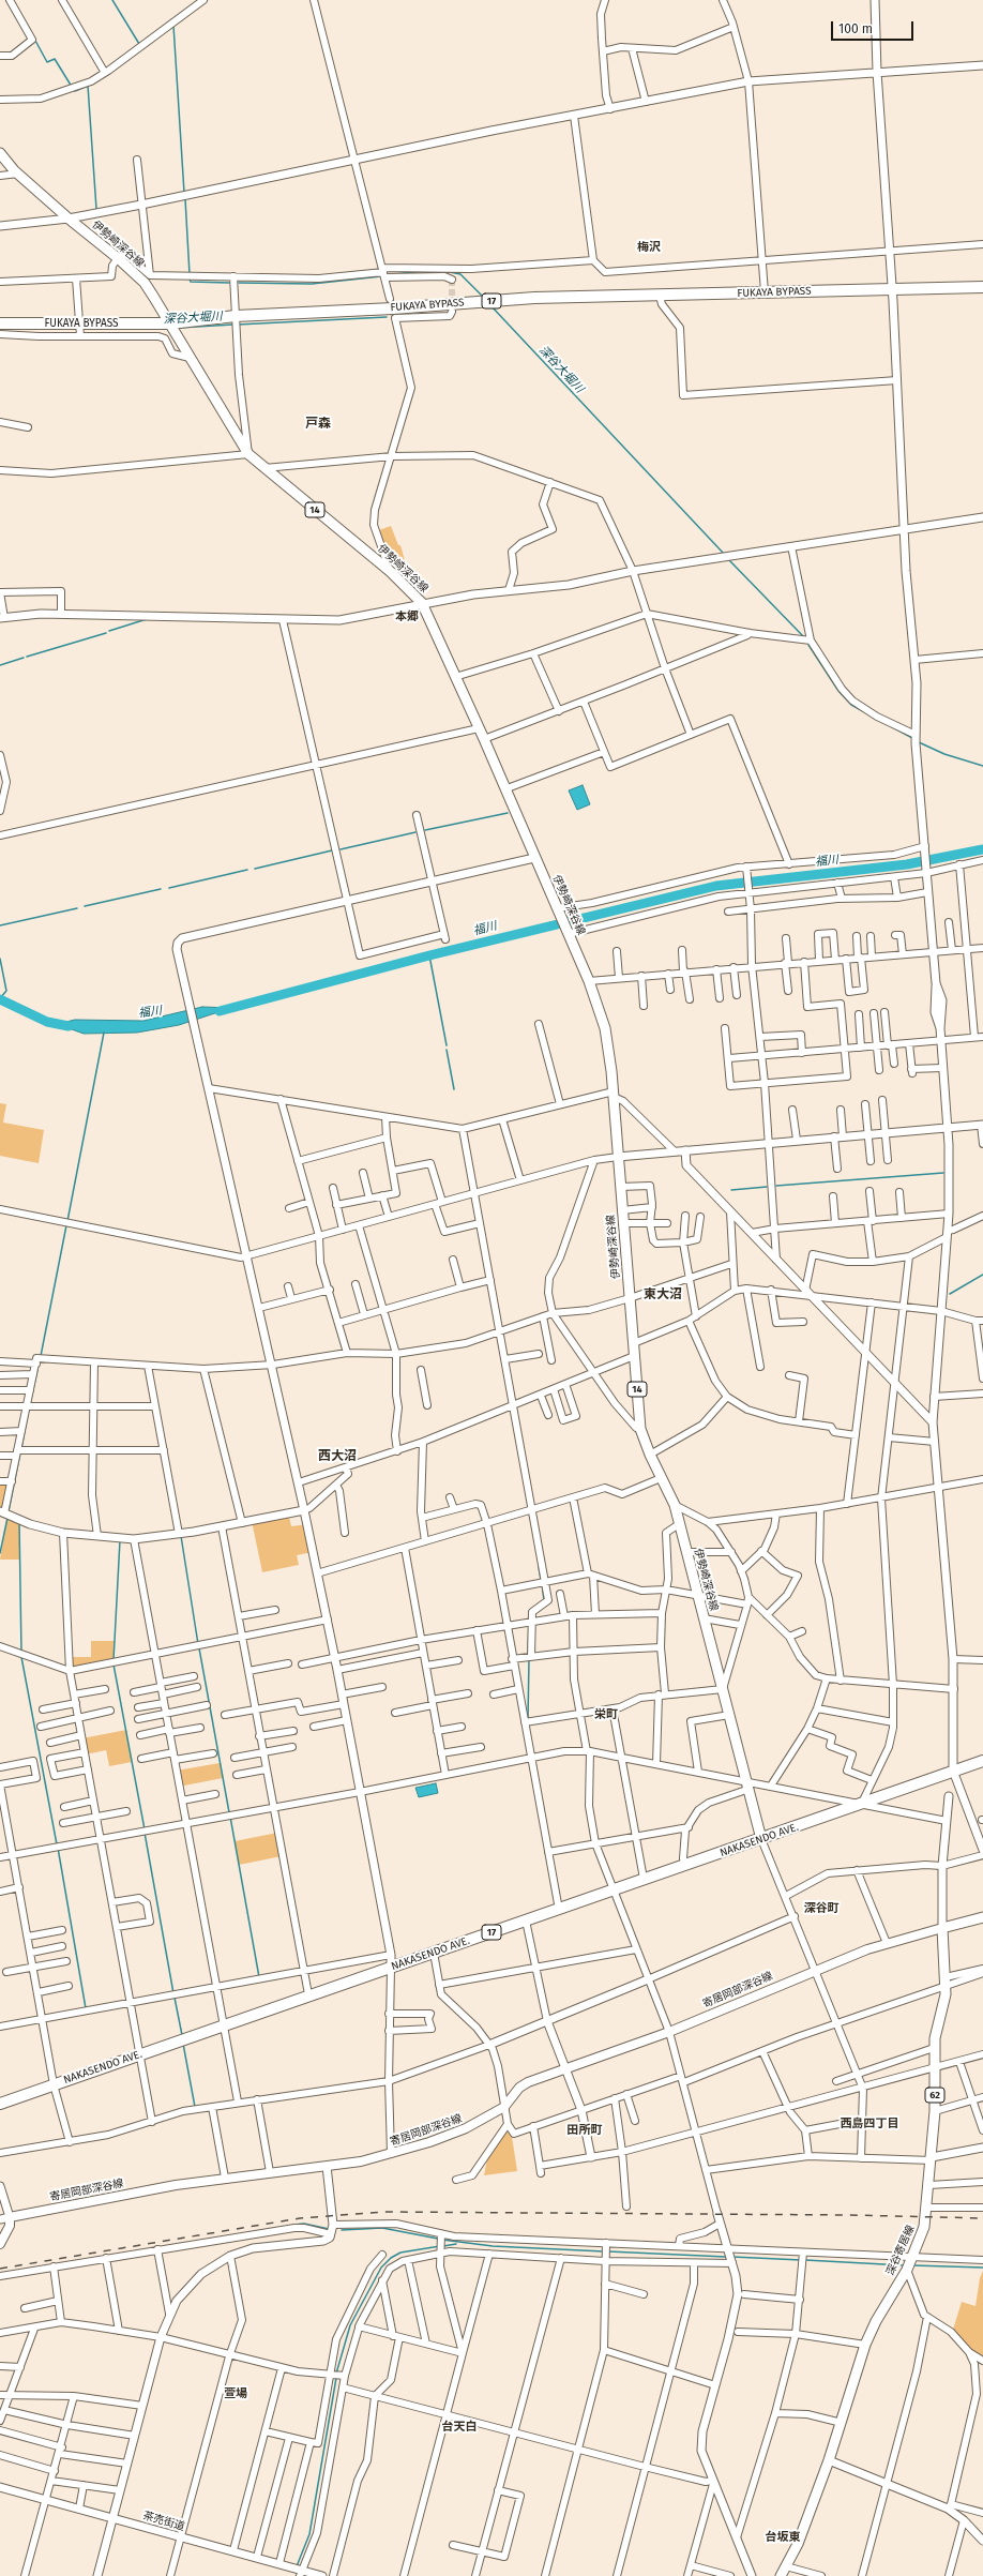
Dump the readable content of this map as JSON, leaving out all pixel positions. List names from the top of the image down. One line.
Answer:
{"streets":{"highway":["FUKAYA BYPASS","17","NAKASENDO AVE."],"main road":["伊勢崎深谷線","14","寄居岡部深谷線","62","深谷寄居線"],"street":["茶売街道"]},"crossings":[["伊勢崎深谷線","FUKAYA BYPASS"],["伊勢崎深谷線","NAKASENDO AVE."],["寄居岡部深谷線","深谷寄居線"]],"districts":["梅沢","戸森","本郷","東大沼","西大沼","栄町","深谷町","西島四丁目","田所町","萱場","台天白","台坂東"],"water":["深谷大堀川","福川"],"scale_bar":"100 m"}
